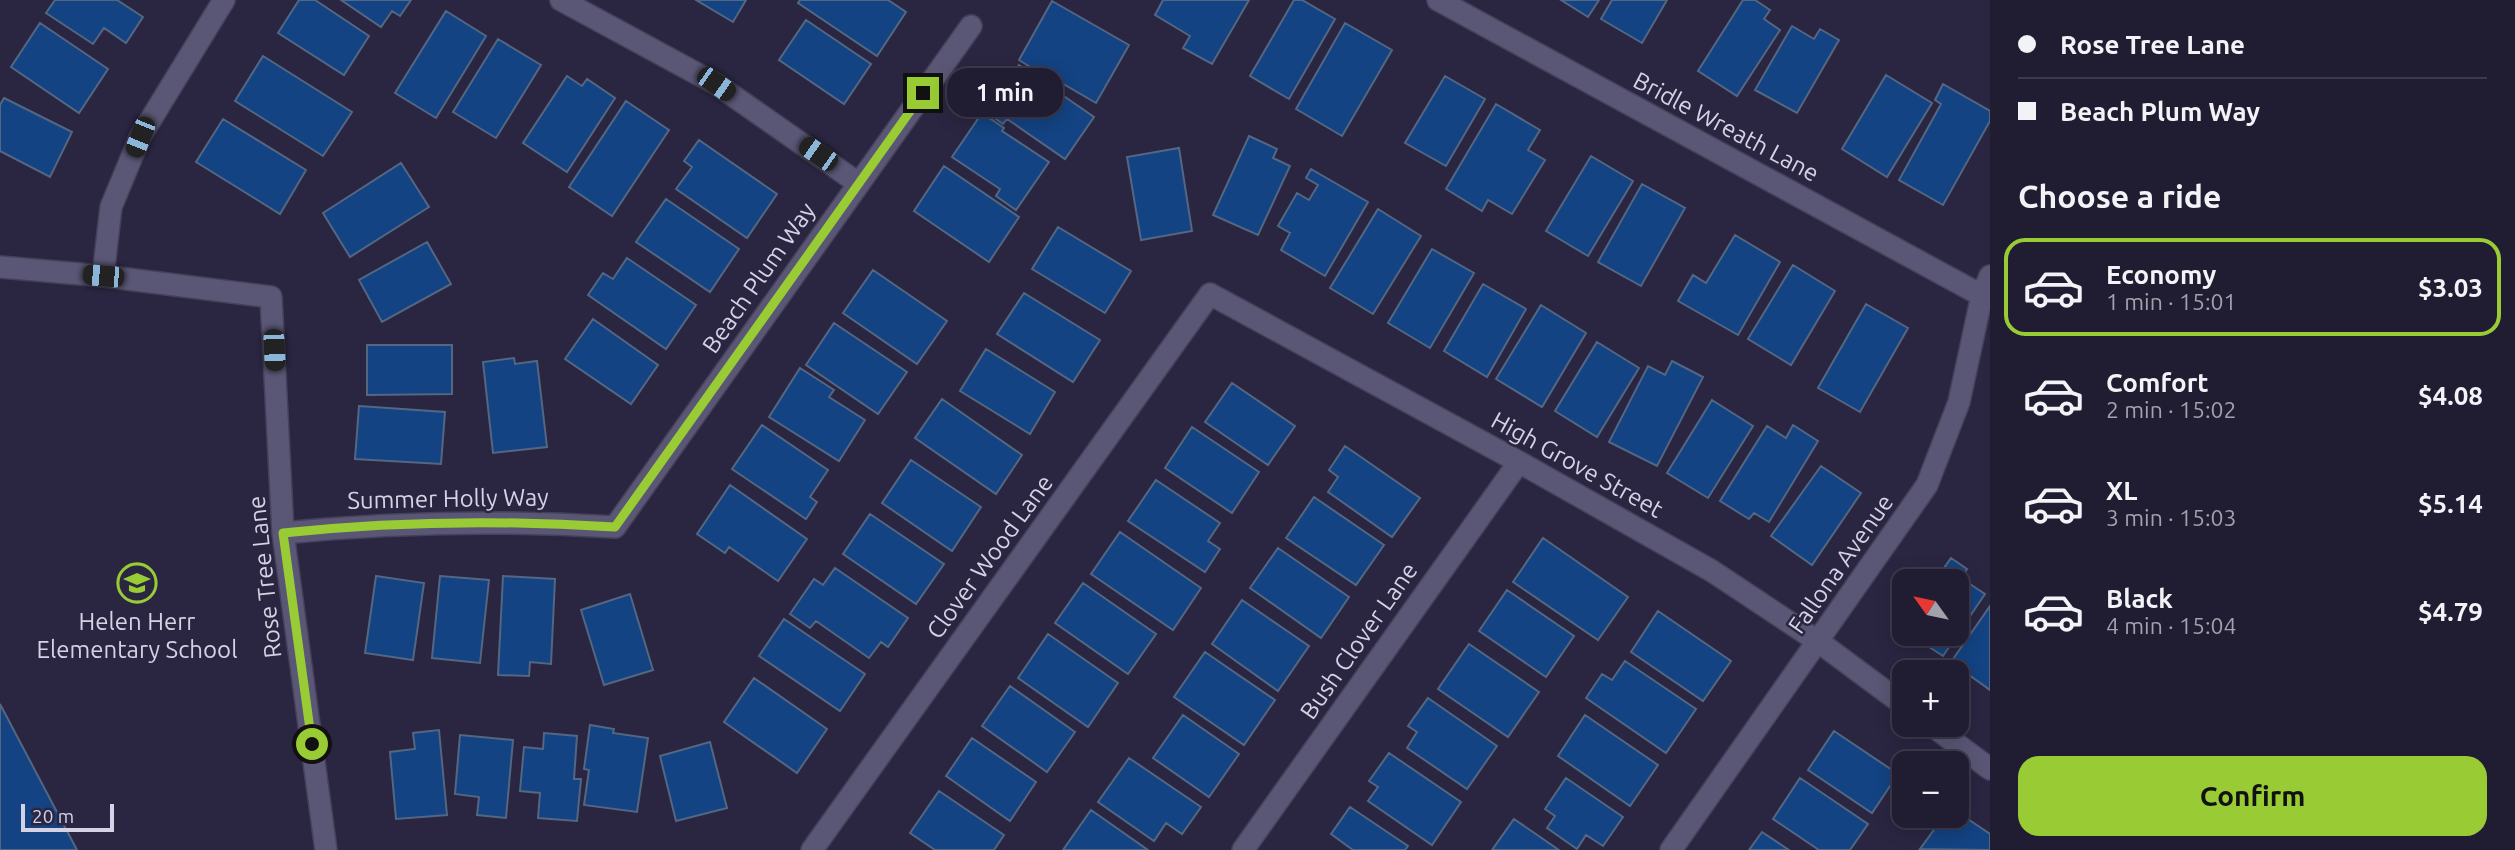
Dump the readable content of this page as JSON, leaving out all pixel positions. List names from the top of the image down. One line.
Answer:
{"streets":{"street":["Bridle Wreath Lane","Beach Plum Way","High Grove Street","Summer Holly Way","Clover Wood Lane","Fallona Avenue","Rose Tree Lane","Bush Clover Lane"]},"crossings":[["Bridle Wreath Lane","Fallona Avenue"],["Beach Plum Way","Summer Holly Way"],["High Grove Street","Clover Wood Lane"],["High Grove Street","Fallona Avenue"],["High Grove Street","Bush Clover Lane"],["Summer Holly Way","Rose Tree Lane"]],"places":{"school or university":["Helen Herr Elementary School"]},"scale_bar":"20 m","north":"top left","page":{"banner":["Rose Tree Lane","Beach Plum Way"],"bubble":"1 min","heading":"Choose a ride","list":[{"name":"Economy","note":"1 min · 15:01","value":"$3.03"},{"name":"Comfort","note":"2 min · 15:02","value":"$4.08"},{"name":"XL","note":"3 min · 15:03","value":"$5.14"},{"name":"Black","note":"4 min · 15:04","value":"$4.79"}],"map_buttons":["+","−"],"buttons":"Confirm","scale":"20 m"}}
